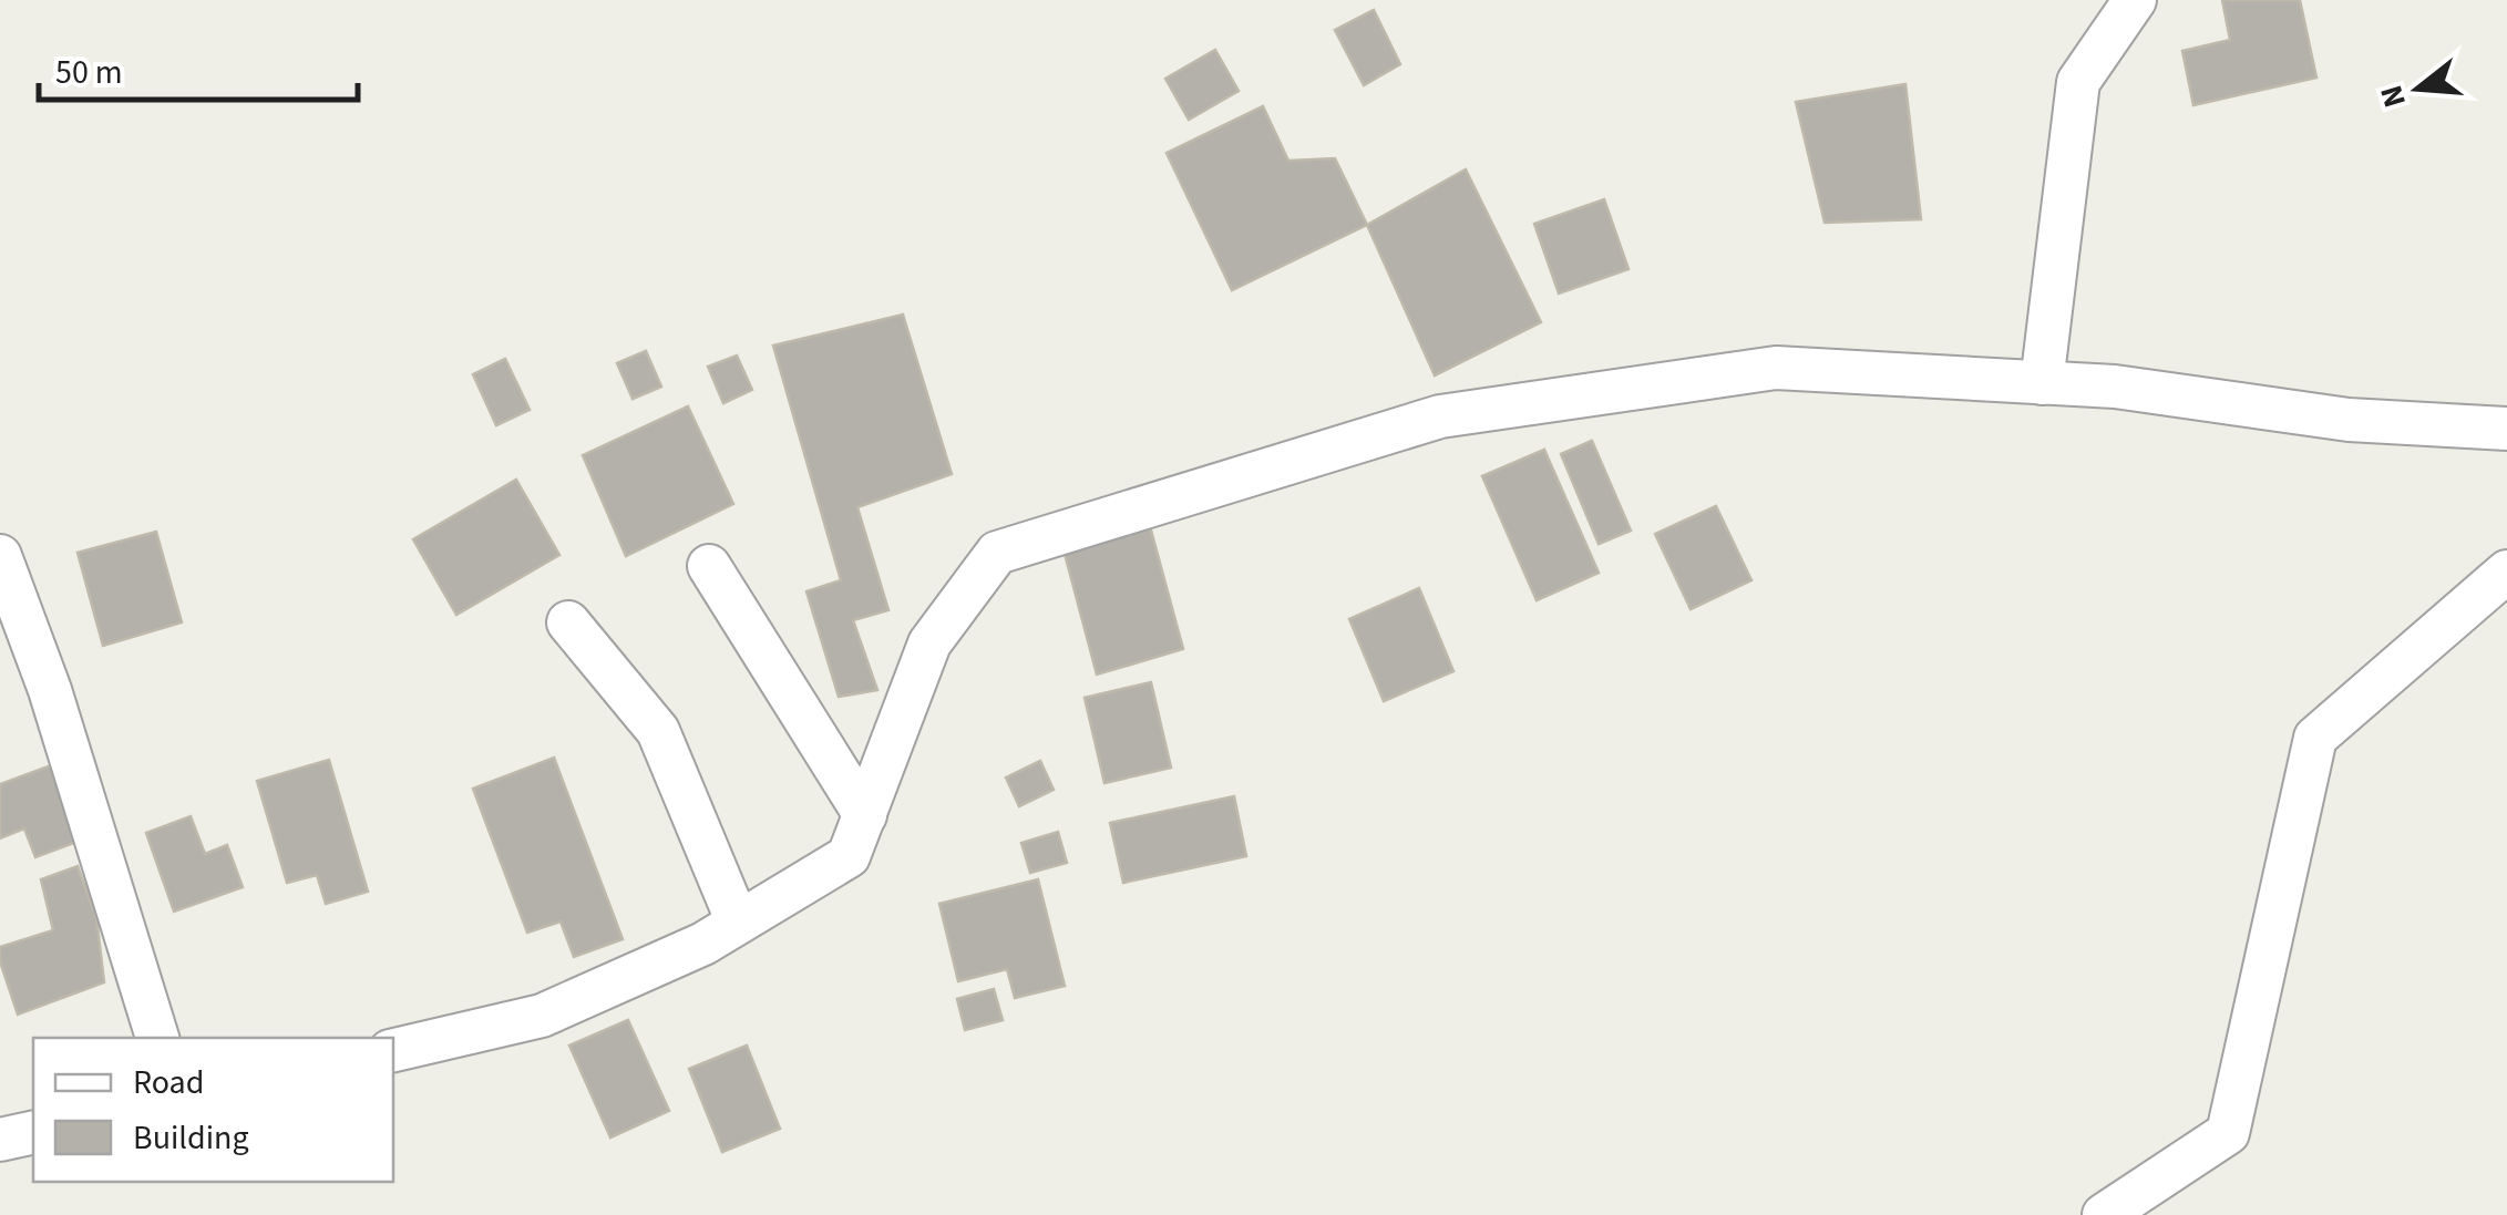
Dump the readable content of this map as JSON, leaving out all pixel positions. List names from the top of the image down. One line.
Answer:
{"legend":["Road","Building"],"scale_bar":"50 m","north":"left"}
